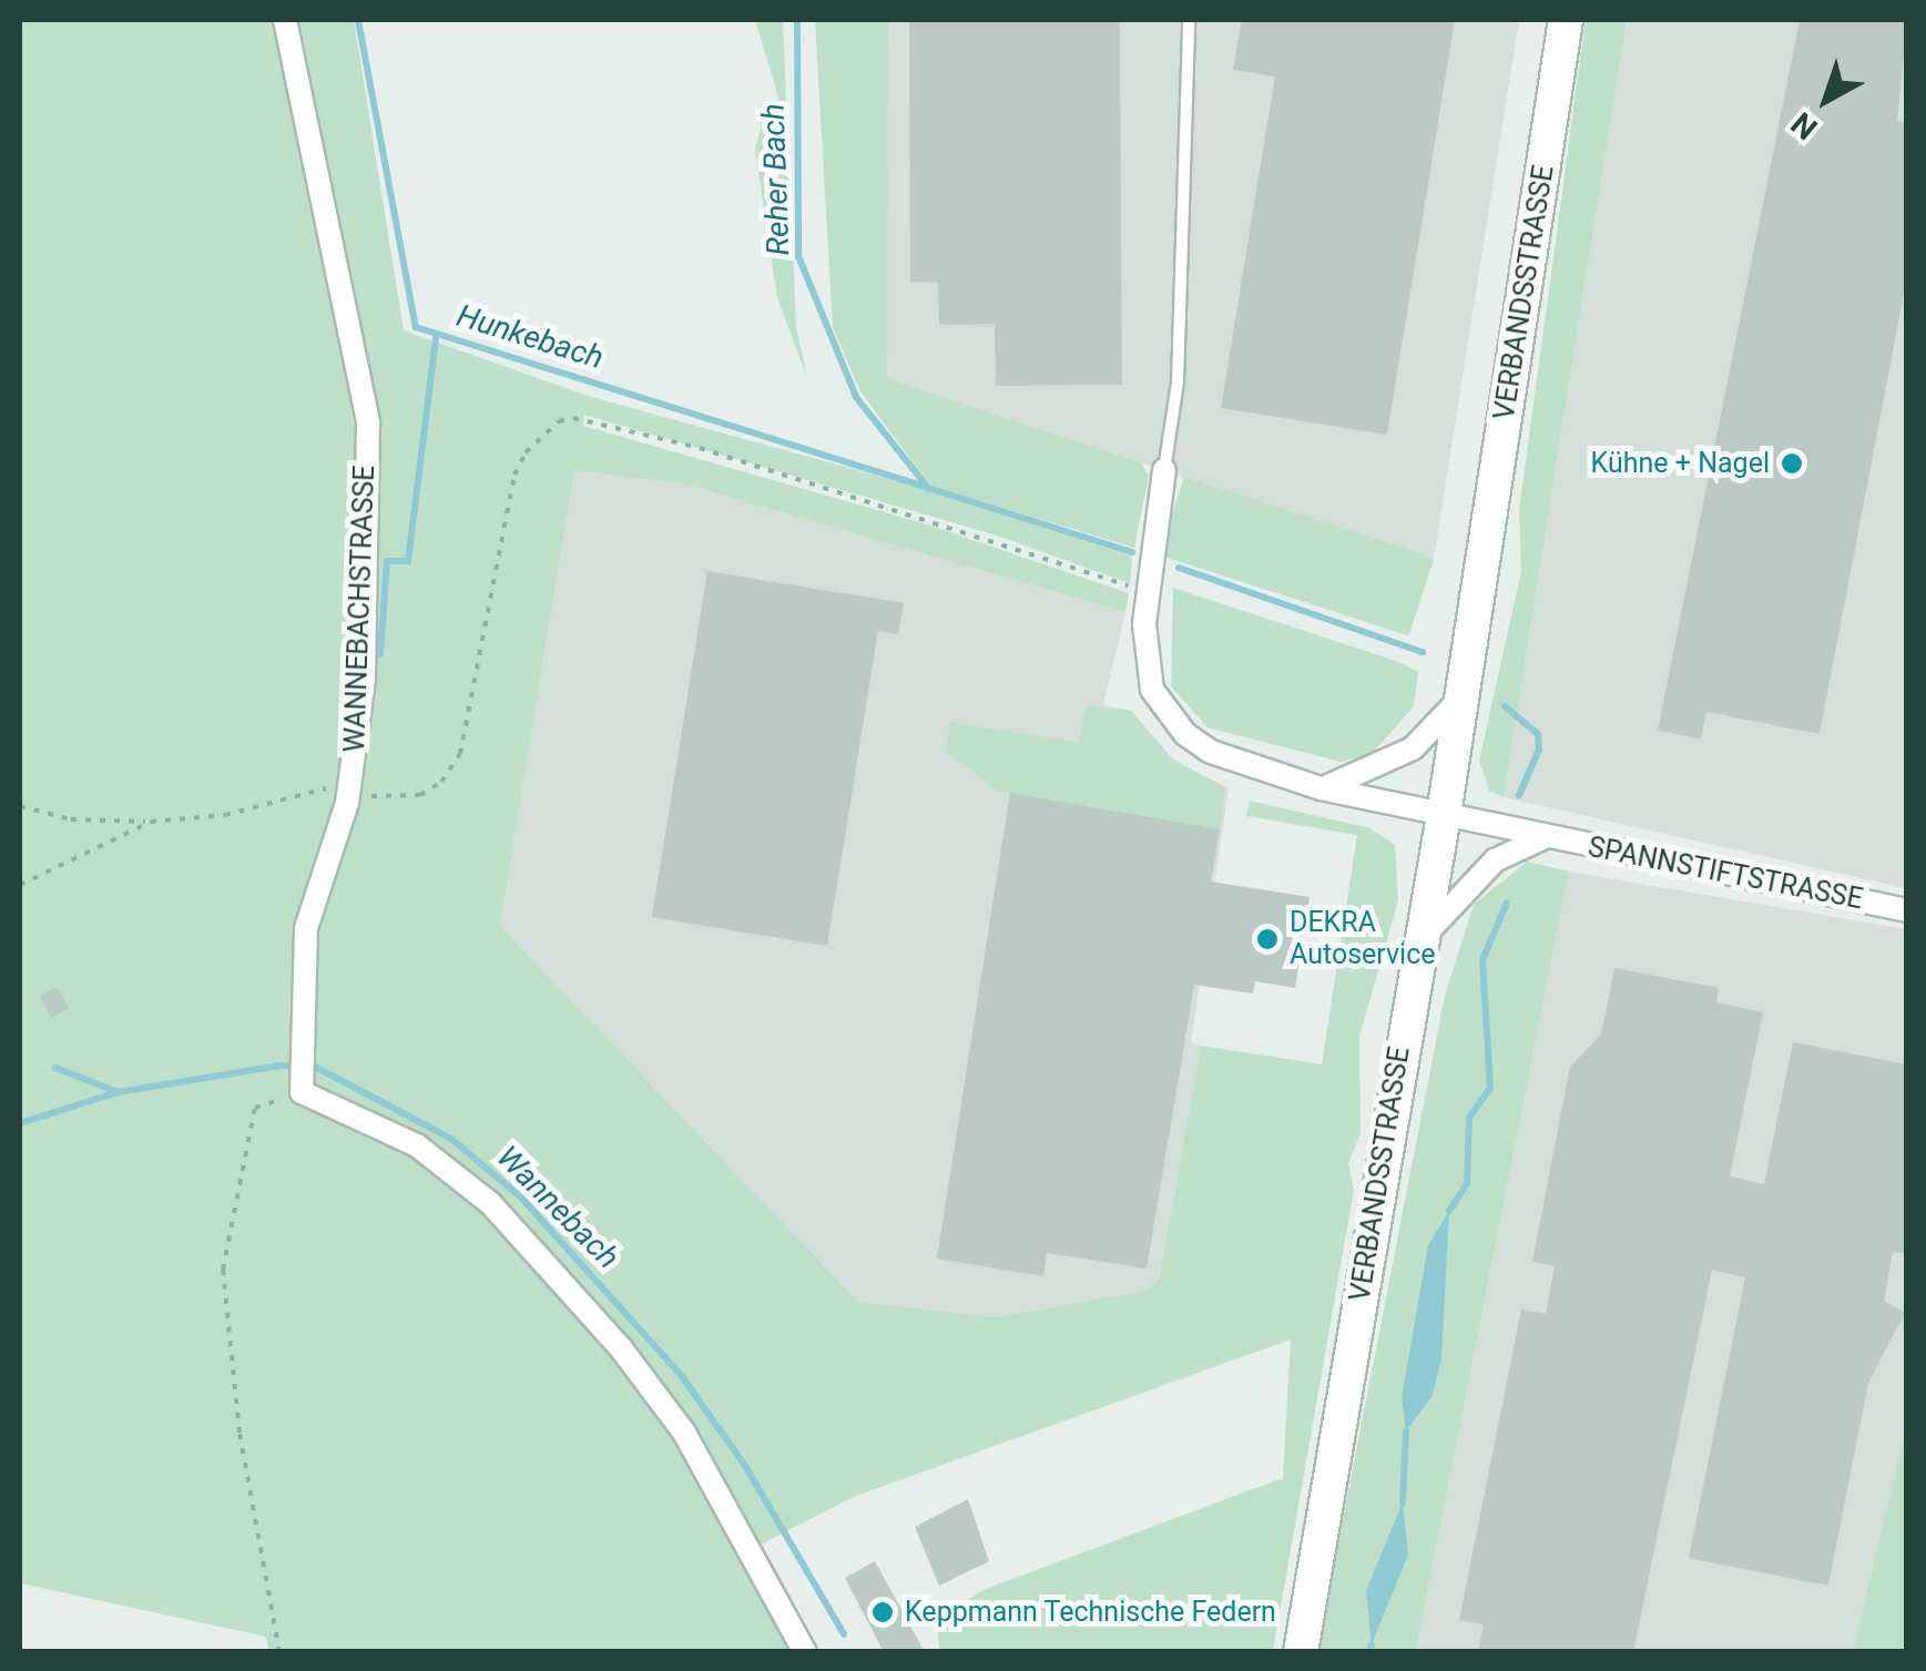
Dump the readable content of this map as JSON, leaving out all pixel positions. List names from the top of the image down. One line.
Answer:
{"streets":{"main road":["VERBANDSSTRASSE"],"street":["WANNEBACHSTRASSE","SPANNSTIFTSTRASSE"]},"crossings":[["VERBANDSSTRASSE","SPANNSTIFTSTRASSE"]],"water":["Reher Bach","Hunkebach","Wannebach"],"places":["Kühne + Nagel","DEKRA Autoservice","Keppmann Technische Federn"],"north":"bottom left"}
